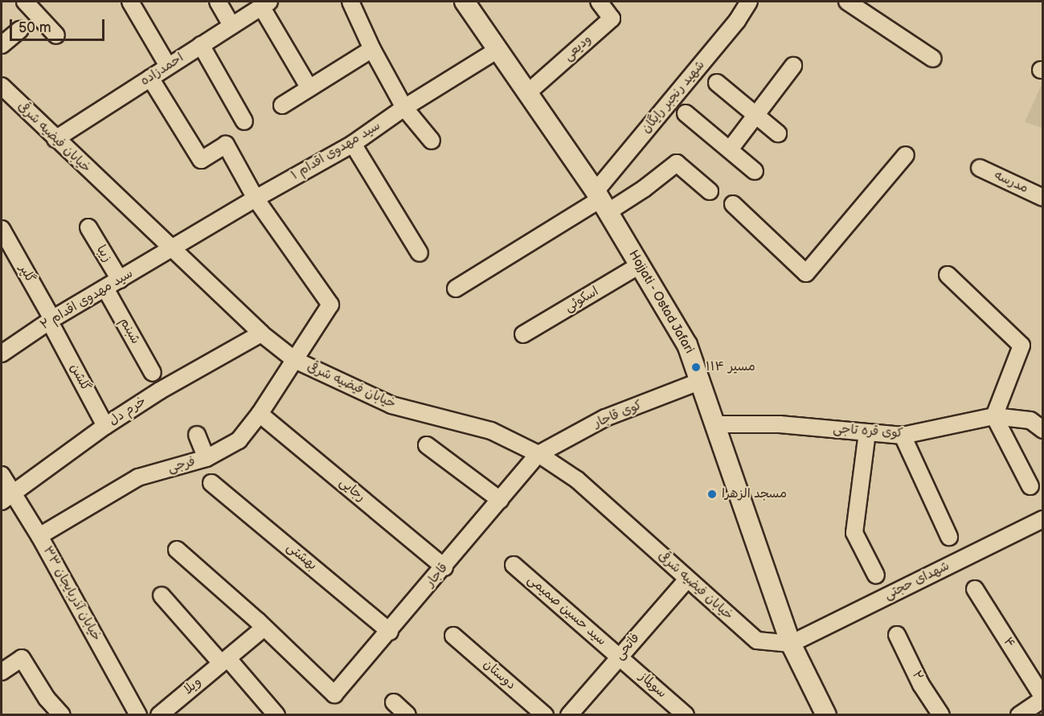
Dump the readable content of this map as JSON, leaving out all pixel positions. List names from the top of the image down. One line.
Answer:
{"streets":{"main road":["Hojjati - Ostad Jafari"],"street":["ودیعی","احمدزاده","شهید رنجبر رایگان","خیابان فیضیه شرقی","سید مهدوی اقدام ۱","مدرسه","زیبا","گلپر","سید مهدوی اقدام ۲","اسکوئی","شبنم","گلشن","خرم دل","کوی قاجار","کوی قره تاجی","فرجی","رجایی","بهشتی","قاجار","شهدای حجتی","خیابان آذربایجان ۳۳","سید حسین صمیمی","۴","فاتحی","دوستان","۲","سولماز","ویلا"]},"crossings":[["ودیعی","Hojjati - Ostad Jafari"],["احمدزاده","خیابان فیضیه شرقی"],["شهید رنجبر رایگان","Hojjati - Ostad Jafari"],["خیابان فیضیه شرقی","سید مهدوی اقدام ۱"],["خیابان فیضیه شرقی","سید مهدوی اقدام ۲"],["خیابان فیضیه شرقی","Hojjati - Ostad Jafari"],["خیابان فیضیه شرقی","خرم دل"],["خیابان فیضیه شرقی","کوی قاجار"],["خیابان فیضیه شرقی","فرجی"],["خیابان فیضیه شرقی","قاجار"],["خیابان فیضیه شرقی","شهدای حجتی"],["خیابان فیضیه شرقی","فاتحی"],["سید مهدوی اقدام ۱","سید مهدوی اقدام ۲"],["سید مهدوی اقدام ۱","Hojjati - Ostad Jafari"],["سید مهدوی اقدام ۱","فرجی"],["زیبا","سید مهدوی اقدام ۲"],["گلپر","سید مهدوی اقدام ۲"],["گلپر","گلشن"],["سید مهدوی اقدام ۲","شبنم"],["سید مهدوی اقدام ۲","گلشن"],["اسکوئی","Hojjati - Ostad Jafari"],["Hojjati - Ostad Jafari","کوی قاجار"],["Hojjati - Ostad Jafari","کوی قره تاجی"],["Hojjati - Ostad Jafari","شهدای حجتی"],["گلشن","خرم دل"],["خرم دل","خیابان آذربایجان ۳۳"],["کوی قاجار","قاجار"],["فرجی","رجایی"],["فرجی","خیابان آذربایجان ۳۳"],["رجایی","قاجار"],["بهشتی","قاجار"],["قاجار","ویلا"],["سید حسین صمیمی","فاتحی"],["سید حسین صمیمی","سولماز"],["فاتحی","سولماز"]],"places":["مسیر ۱۱۴","مسجد الزهرا"],"scale_bar":"50 m"}
